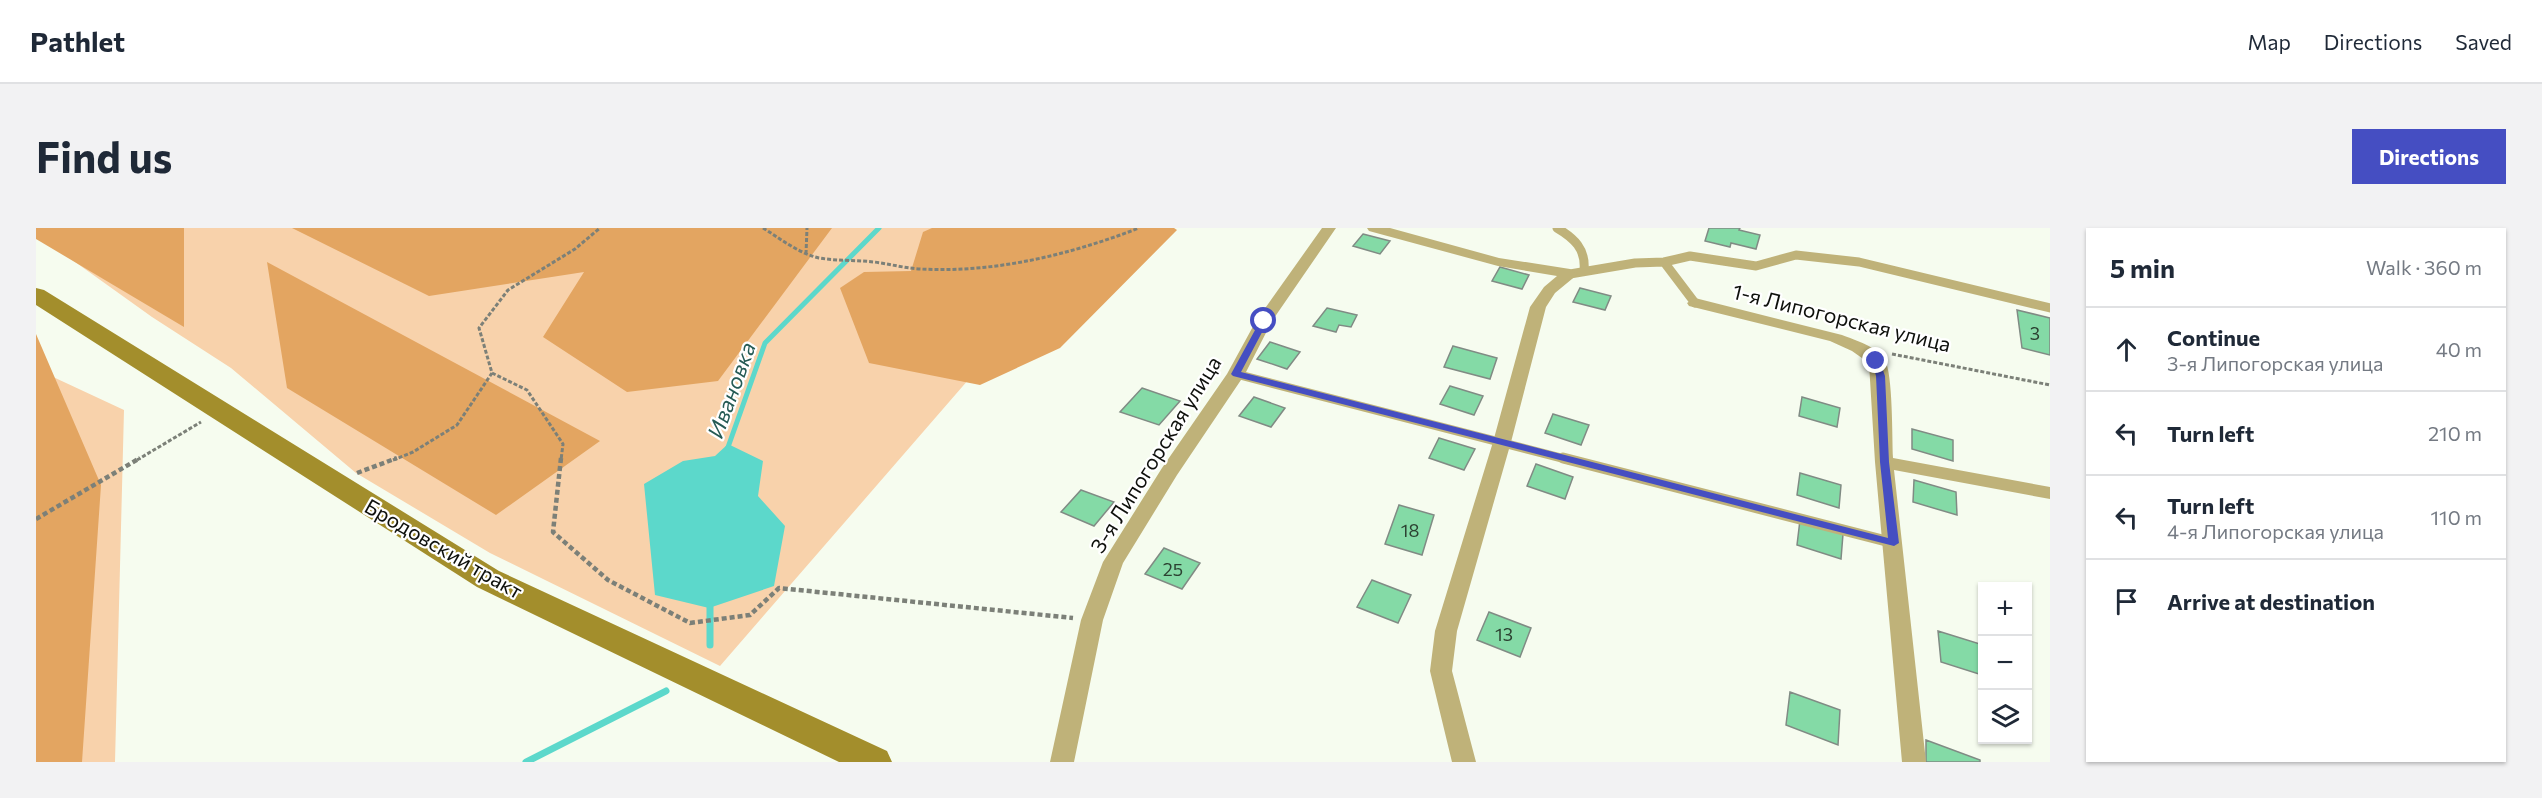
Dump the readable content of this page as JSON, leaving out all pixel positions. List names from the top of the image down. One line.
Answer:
{"streets":{"street":["1-я Липогорская улица","3-я Липогорская улица","Бродовский тракт"]},"water":["Ивановка"],"house_numbers":["3","18","25","13"],"page":{"header":"Pathlet","nav":["Map","Directions","Saved"],"buttons":"Directions","title":"Find us","heading":["5 min","Walk · 360 m"],"list":[["Continue","3-я Липогорская улица","40 m"],["Turn left","210 m"],["Turn left","4-я Липогорская улица","110 m"],"Arrive at destination"],"map_buttons":["+","−"]}}
